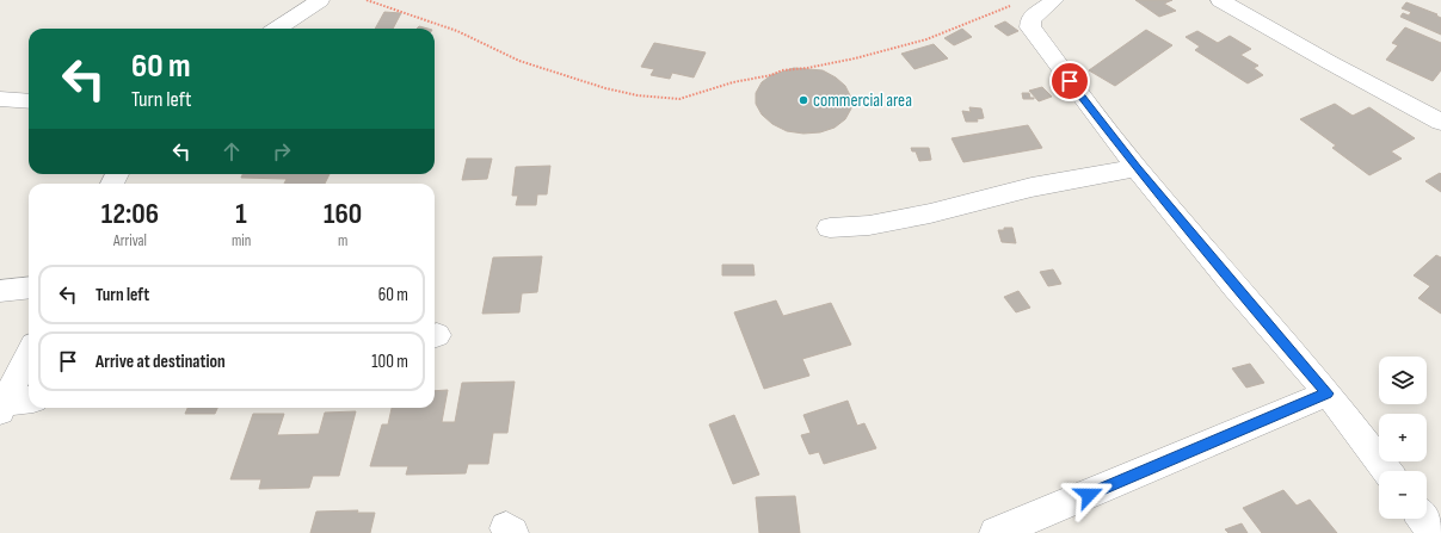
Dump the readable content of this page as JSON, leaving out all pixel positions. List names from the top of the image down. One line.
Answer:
{"places":["commercial area"],"page":{"turn":["60 m","Turn left"],"eta":["12:06","Arrival","1","min","160","m"],"list":[{"name":"Turn left","value":"60 m"},{"name":"Arrive at destination","value":"100 m"}],"map_buttons":["+","−"]}}
